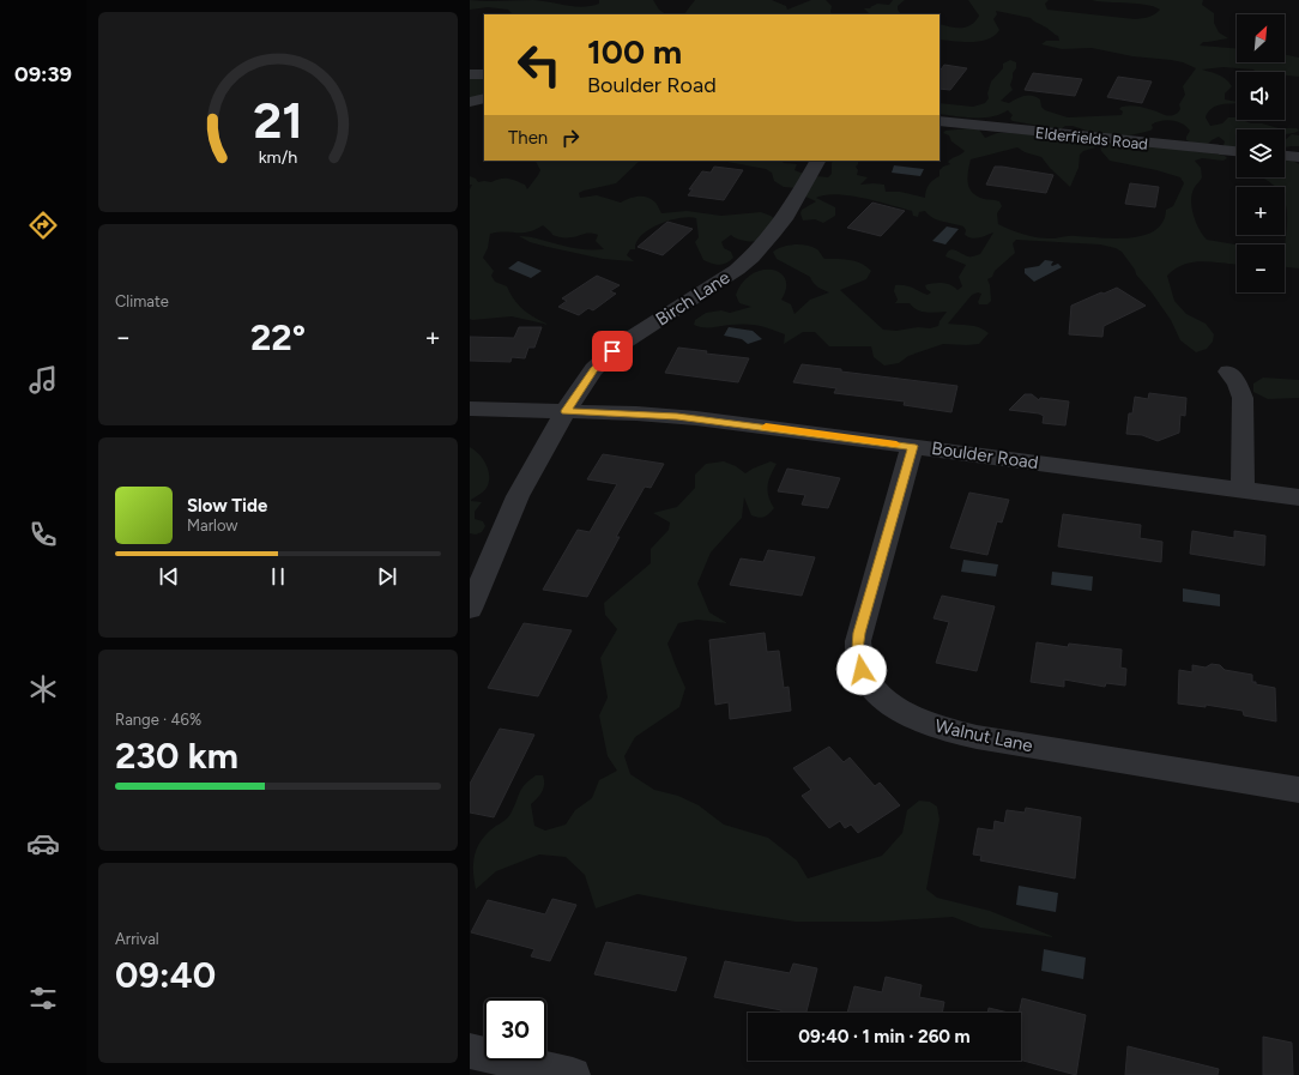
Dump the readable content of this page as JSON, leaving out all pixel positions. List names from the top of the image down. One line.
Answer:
{"streets":{"street":["Elderfields Road","Birch Lane","Boulder Road","Walnut Lane"]},"crossings":[["Birch Lane","Boulder Road"],["Boulder Road","Walnut Lane"]],"north":"top right","page":{"tabs":"09:39","map_buttons":["+","−"],"turn":["100 m","Boulder Road"],"then":"Then","tile":["Climate",["Range · 46%","230 km"],["Arrival","09:40"]],"heat":["−","22°","+"],"song":["Slow Tide","Marlow"],"limit":"30","trip":"09:40 · 1 min · 260 m","gauge":["21","km/h"]}}
